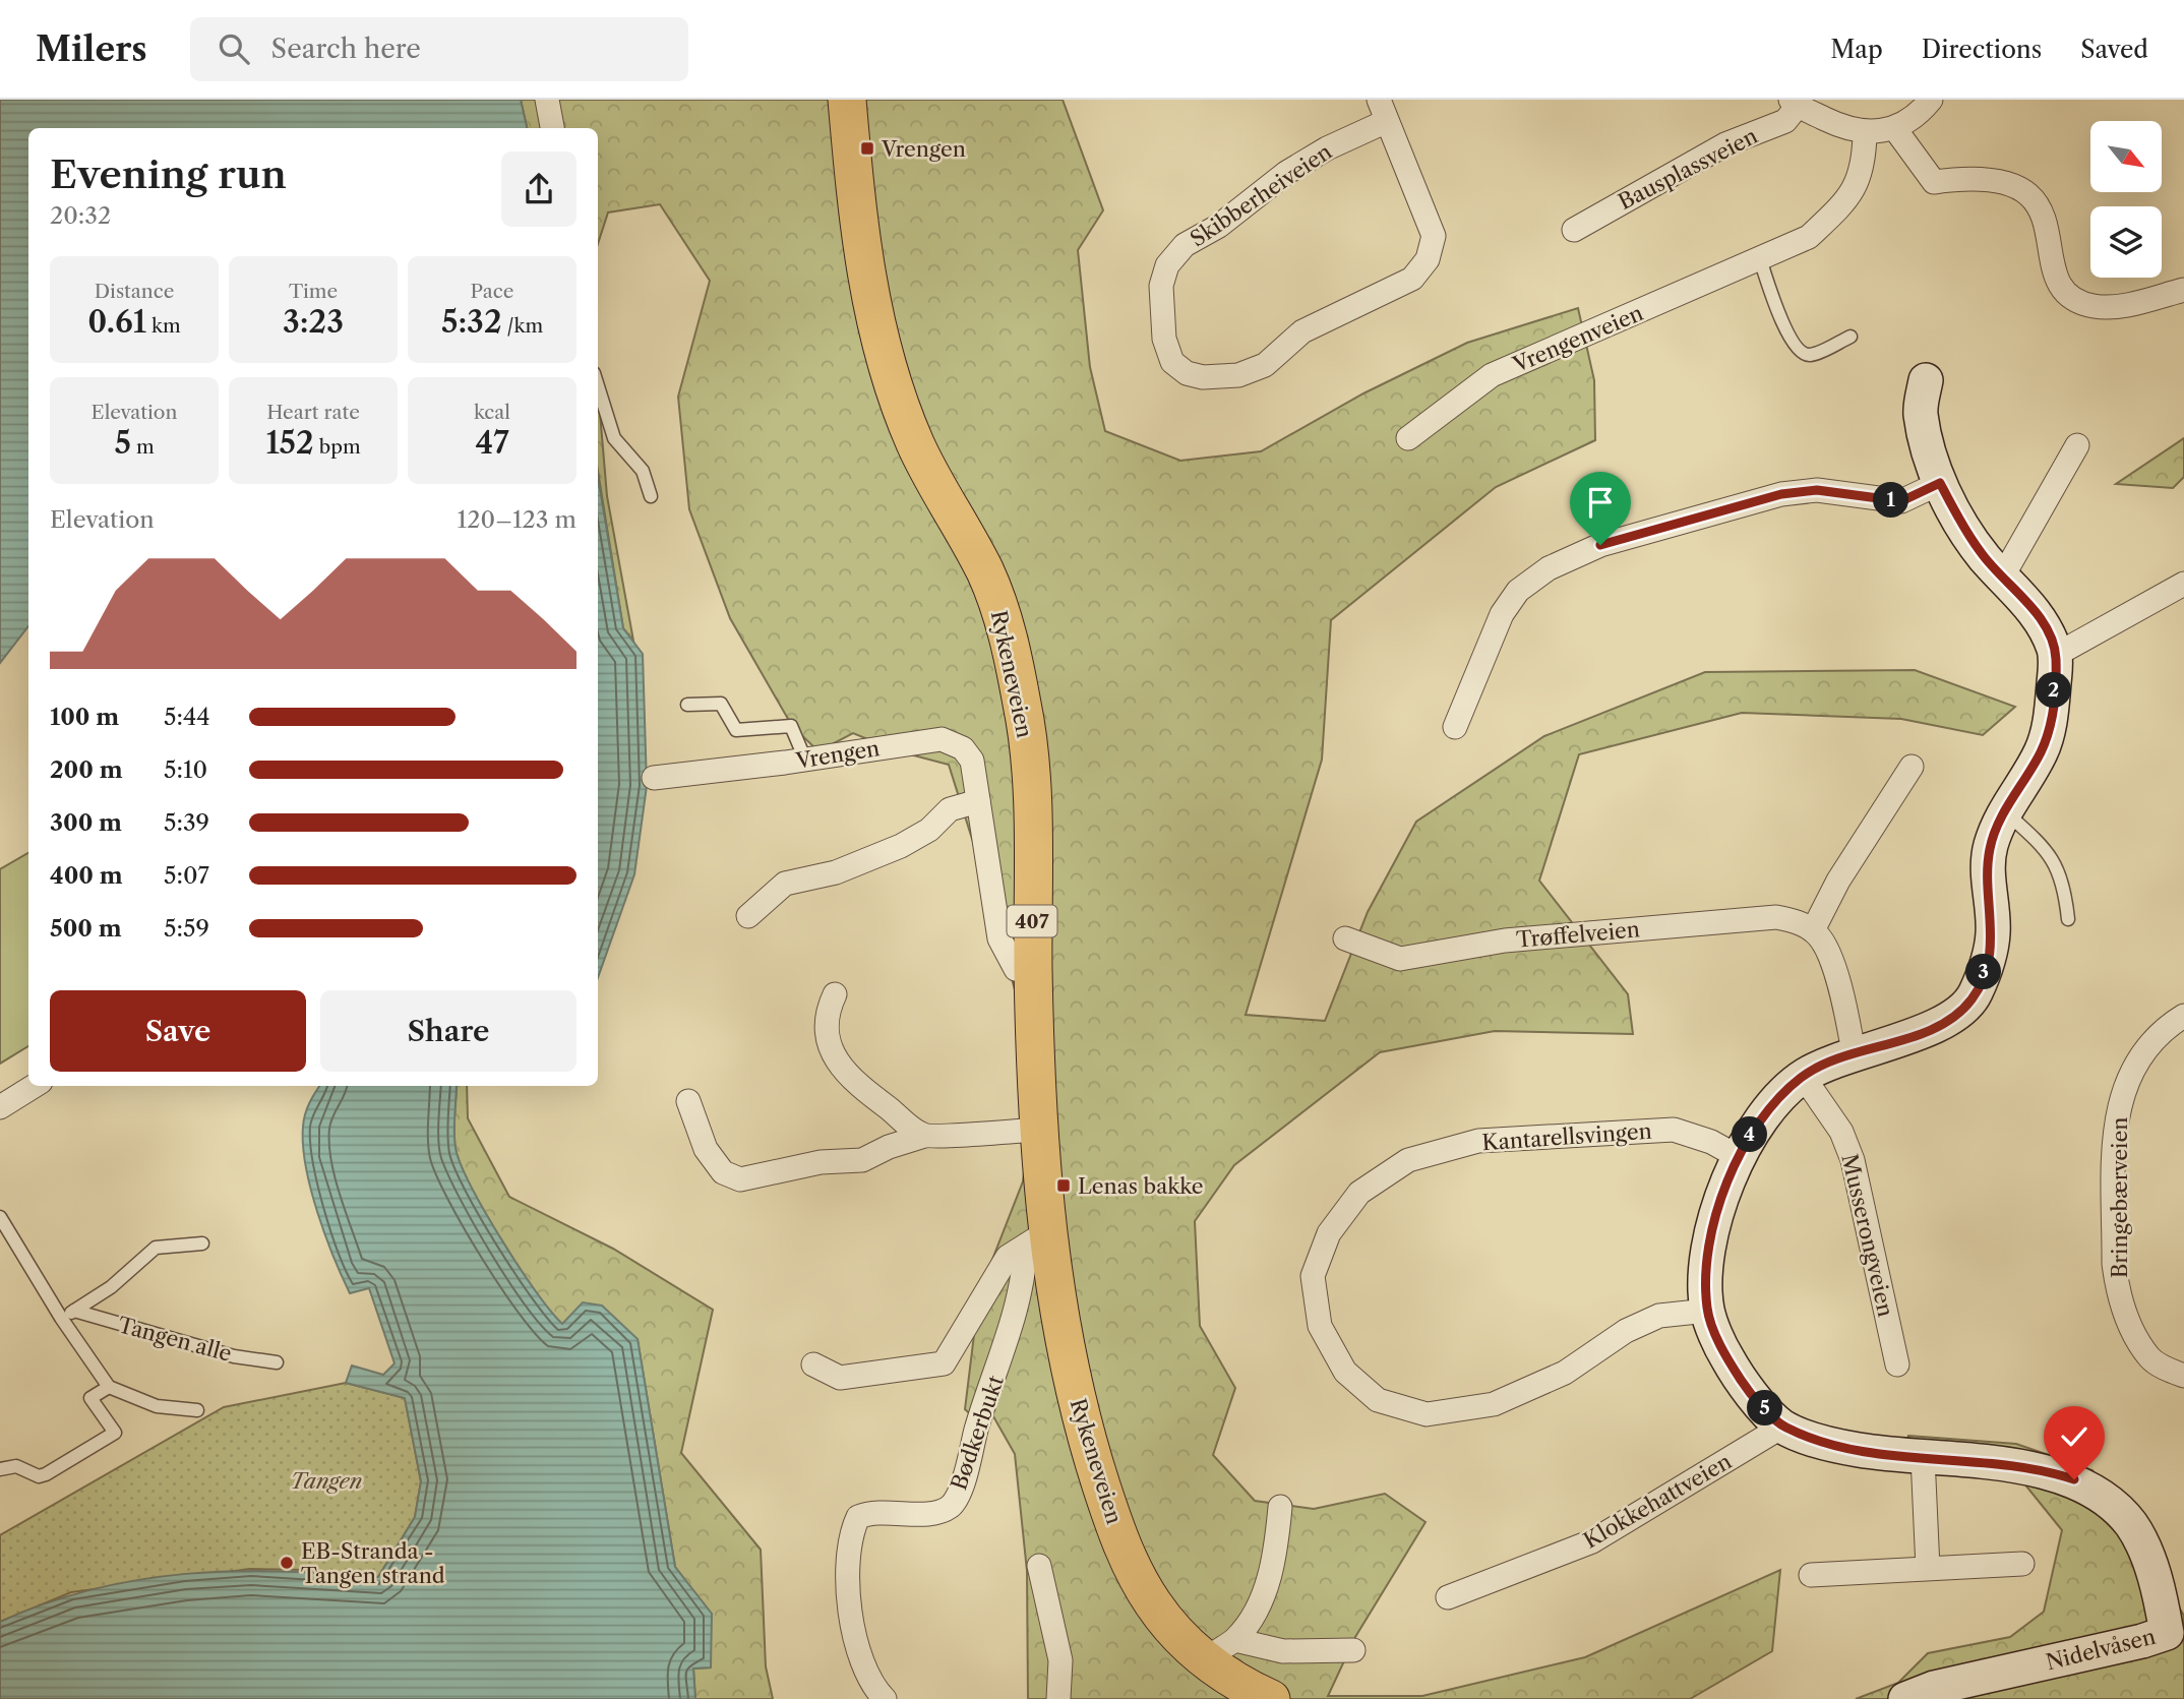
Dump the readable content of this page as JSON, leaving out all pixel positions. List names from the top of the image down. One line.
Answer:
{"streets":{"main road":["Rykeneveien","407"],"street":["Bausplassveien","Skibberheiveien","Vrengenveien","Vrengen","Trøffelveien","Kantarellsvingen","Bringebærveien","Musserongveien","Bødkerbukt","Klokkehattveien","Nidelvåsen"],"lane":["Tangen alle"]},"crossings":[["Bausplassveien","Vrengenveien"],["Rykeneveien","Vrengen"],["Rykeneveien","Bødkerbukt"],["Kantarellsvingen","Nidelvåsen"],["Musserongveien","Nidelvåsen"],["Klokkehattveien","Nidelvåsen"]],"parks":["Tangen"],"places":{"transit":["Vrengen","Lenas bakke"],"other":["EB-Stranda - Tangen strand"]},"north":"bottom right","page":{"header":"Milers","search":"Search here","nav":["Map","Directions","Saved"],"heading":["Evening run","20:32"],"stats":[["Distance","0.61 km"],["Time","3:23"],["Pace","5:32 /km"],["Elevation","5 m"],["Heart rate","152 bpm"],["kcal","47"]],"pins":["1","2","3","4","5"],"chart":["Elevation","120–123 m"],"list":[{"name":"100 m","note":"5:44"},{"name":"200 m","note":"5:10"},{"name":"300 m","note":"5:39"},{"name":"400 m","note":"5:07"},{"name":"500 m","note":"5:59"}],"buttons":["Save","Share"]}}
